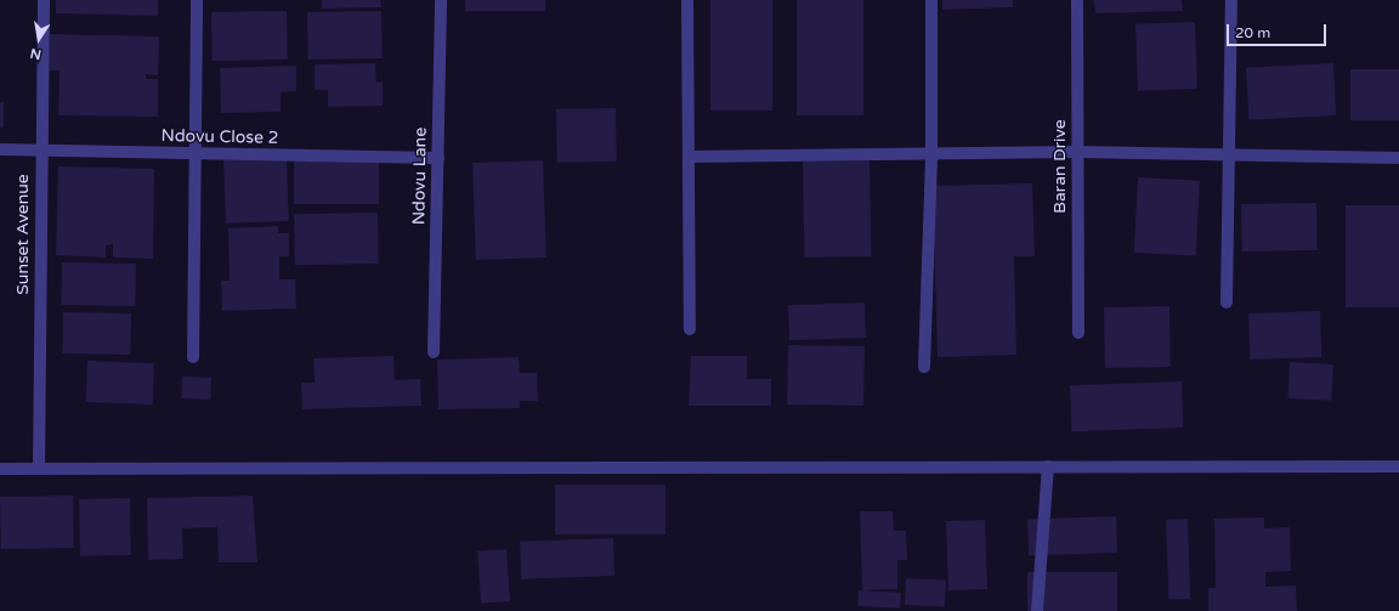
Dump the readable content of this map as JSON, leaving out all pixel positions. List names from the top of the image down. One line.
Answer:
{"streets":{"street":["Ndovu Close 2","Baran Drive","Ndovu Lane","Sunset Avenue"]},"crossings":[["Ndovu Close 2","Ndovu Lane"],["Ndovu Close 2","Sunset Avenue"]],"scale_bar":"20 m","north":"bottom"}
